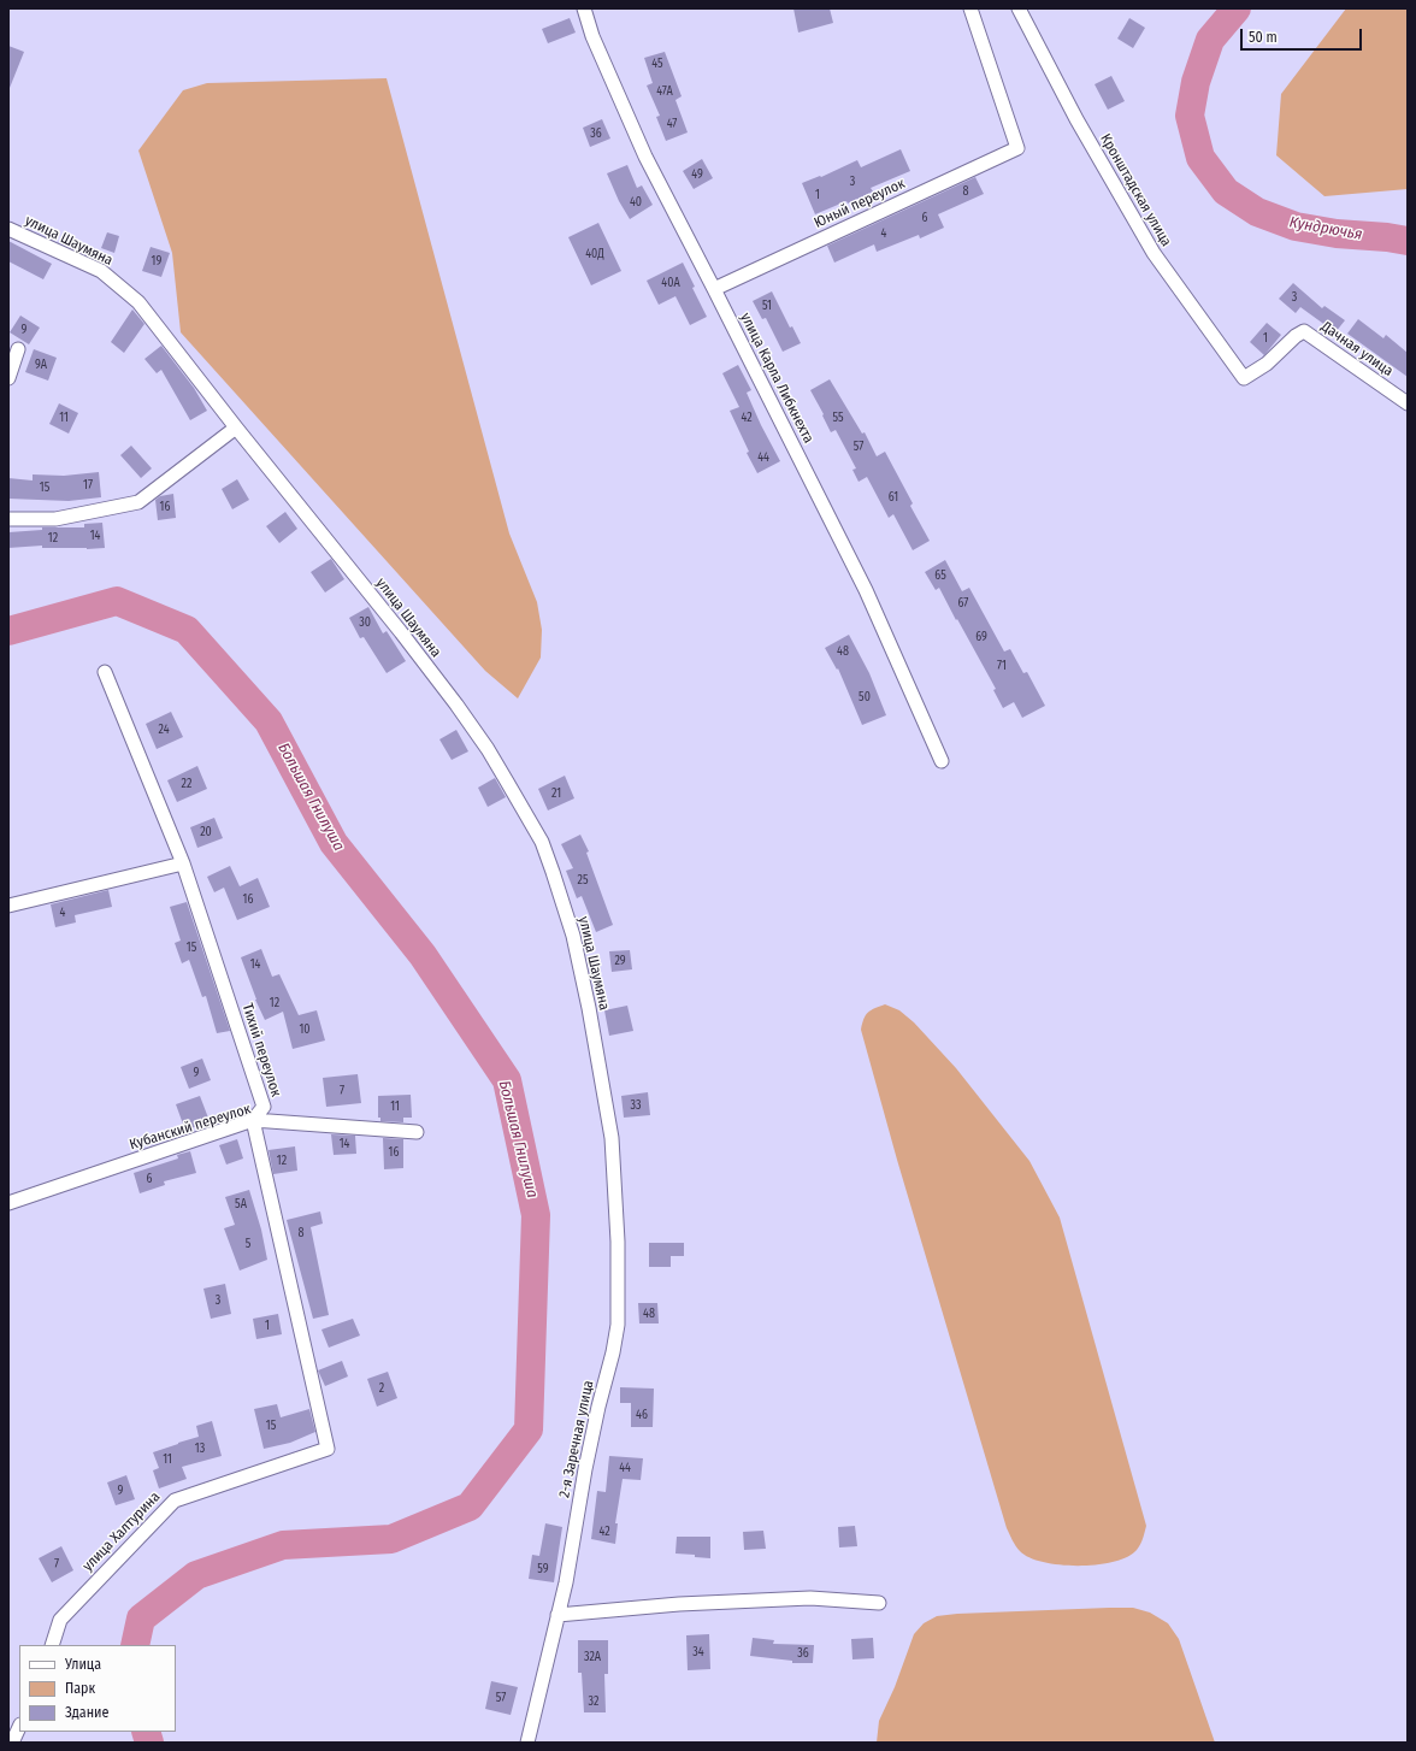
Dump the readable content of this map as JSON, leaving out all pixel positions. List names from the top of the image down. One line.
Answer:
{"streets":{"street":["Кронштадская улица","Юный переулок","улица Шаумяна","Дачная улица","улица Карла Либкнехта","Тихий переулок","Кубанский переулок","2-я Заречная улица","улица Халтурина"]},"crossings":[["Кронштадская улица","Дачная улица"],["Юный переулок","улица Карла Либкнехта"],["улица Шаумяна","2-я Заречная улица"],["Тихий переулок","Кубанский переулок"],["Тихий переулок","улица Халтурина"],["Кубанский переулок","улица Халтурина"]],"water":["Кундрючья","Большая Гнилуша"],"house_numbers":["45","47А","47","36","49","3","8","1","40","6","4","40Д","19","40А","3","51","9","1","9А","11","42","55","57","44","17","15","61","16","14","12","65","67","30","69","48","71","50","24","22","21","20","25","16","4","15","29","14","12","10","9","7","33","11","14","16","12","6","5А","8","5","3","48","1","2","46","15","13","11","44","9","42","7","59","34","36","32А","57","32"],"legend":["Улица","Парк","Здание"],"scale_bar":"50 m"}
